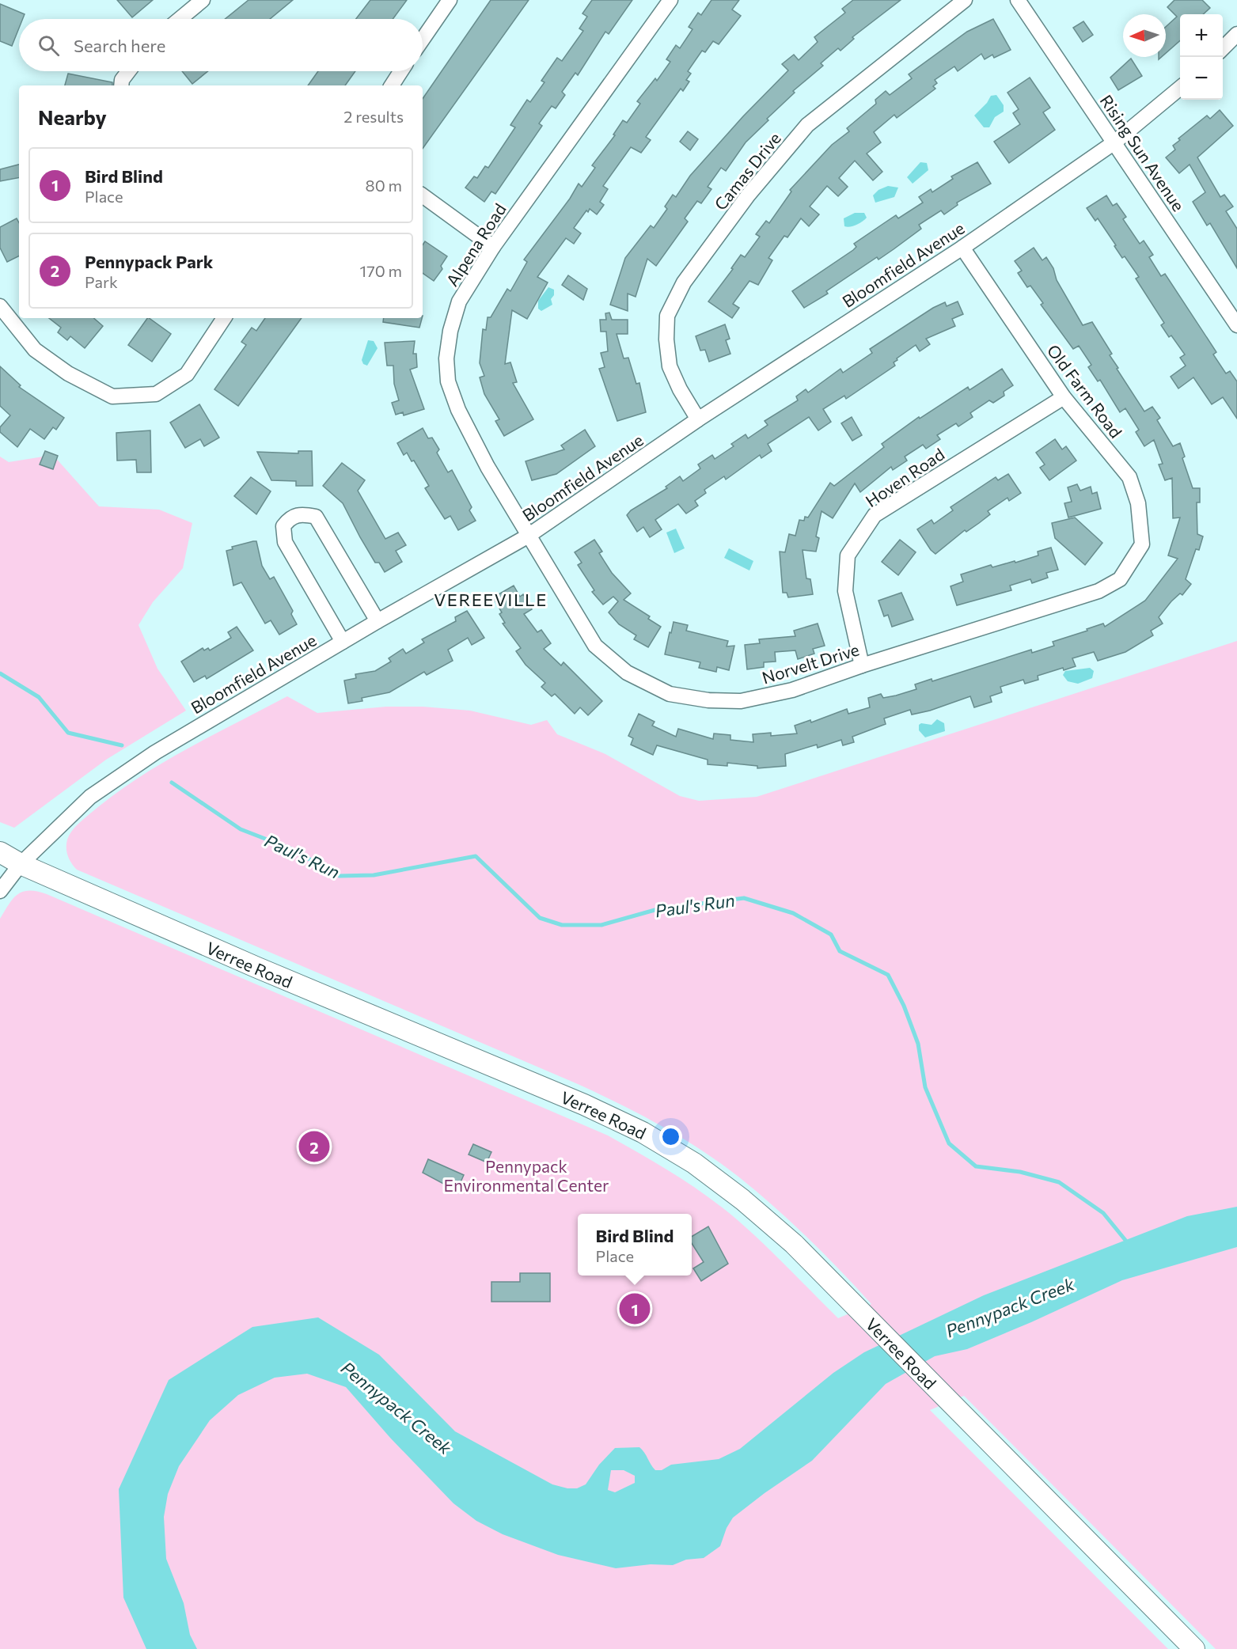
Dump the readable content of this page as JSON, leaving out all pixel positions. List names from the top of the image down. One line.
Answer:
{"streets":{"main road":["Verree Road"],"street":["Rising Sun Avenue","Camas Drive","Alpena Road","Bloomfield Avenue","Old Farm Road","Hoven Road","Norvelt Drive"]},"crossings":[["Rising Sun Avenue","Bloomfield Avenue"],["Camas Drive","Bloomfield Avenue"],["Alpena Road","Bloomfield Avenue"],["Alpena Road","Norvelt Drive"],["Bloomfield Avenue","Old Farm Road"],["Bloomfield Avenue","Norvelt Drive"],["Bloomfield Avenue","Verree Road"],["Old Farm Road","Hoven Road"],["Old Farm Road","Norvelt Drive"],["Hoven Road","Norvelt Drive"]],"districts":["VEREEVILLE"],"water":["Paul's Run","Pennypack Creek"],"parks":["Pennypack Environmental Center"],"north":"left","page":{"map_buttons":["+","−"],"search":"Search here","heading":["Nearby","2 results"],"list":[{"mark":"1","name":"Bird Blind","note":"Place","value":"80 m"},{"mark":"2","name":"Pennypack Park","note":"Park","value":"170 m"}],"pins":["2","1"],"popup":["Bird Blind","Place"]}}
